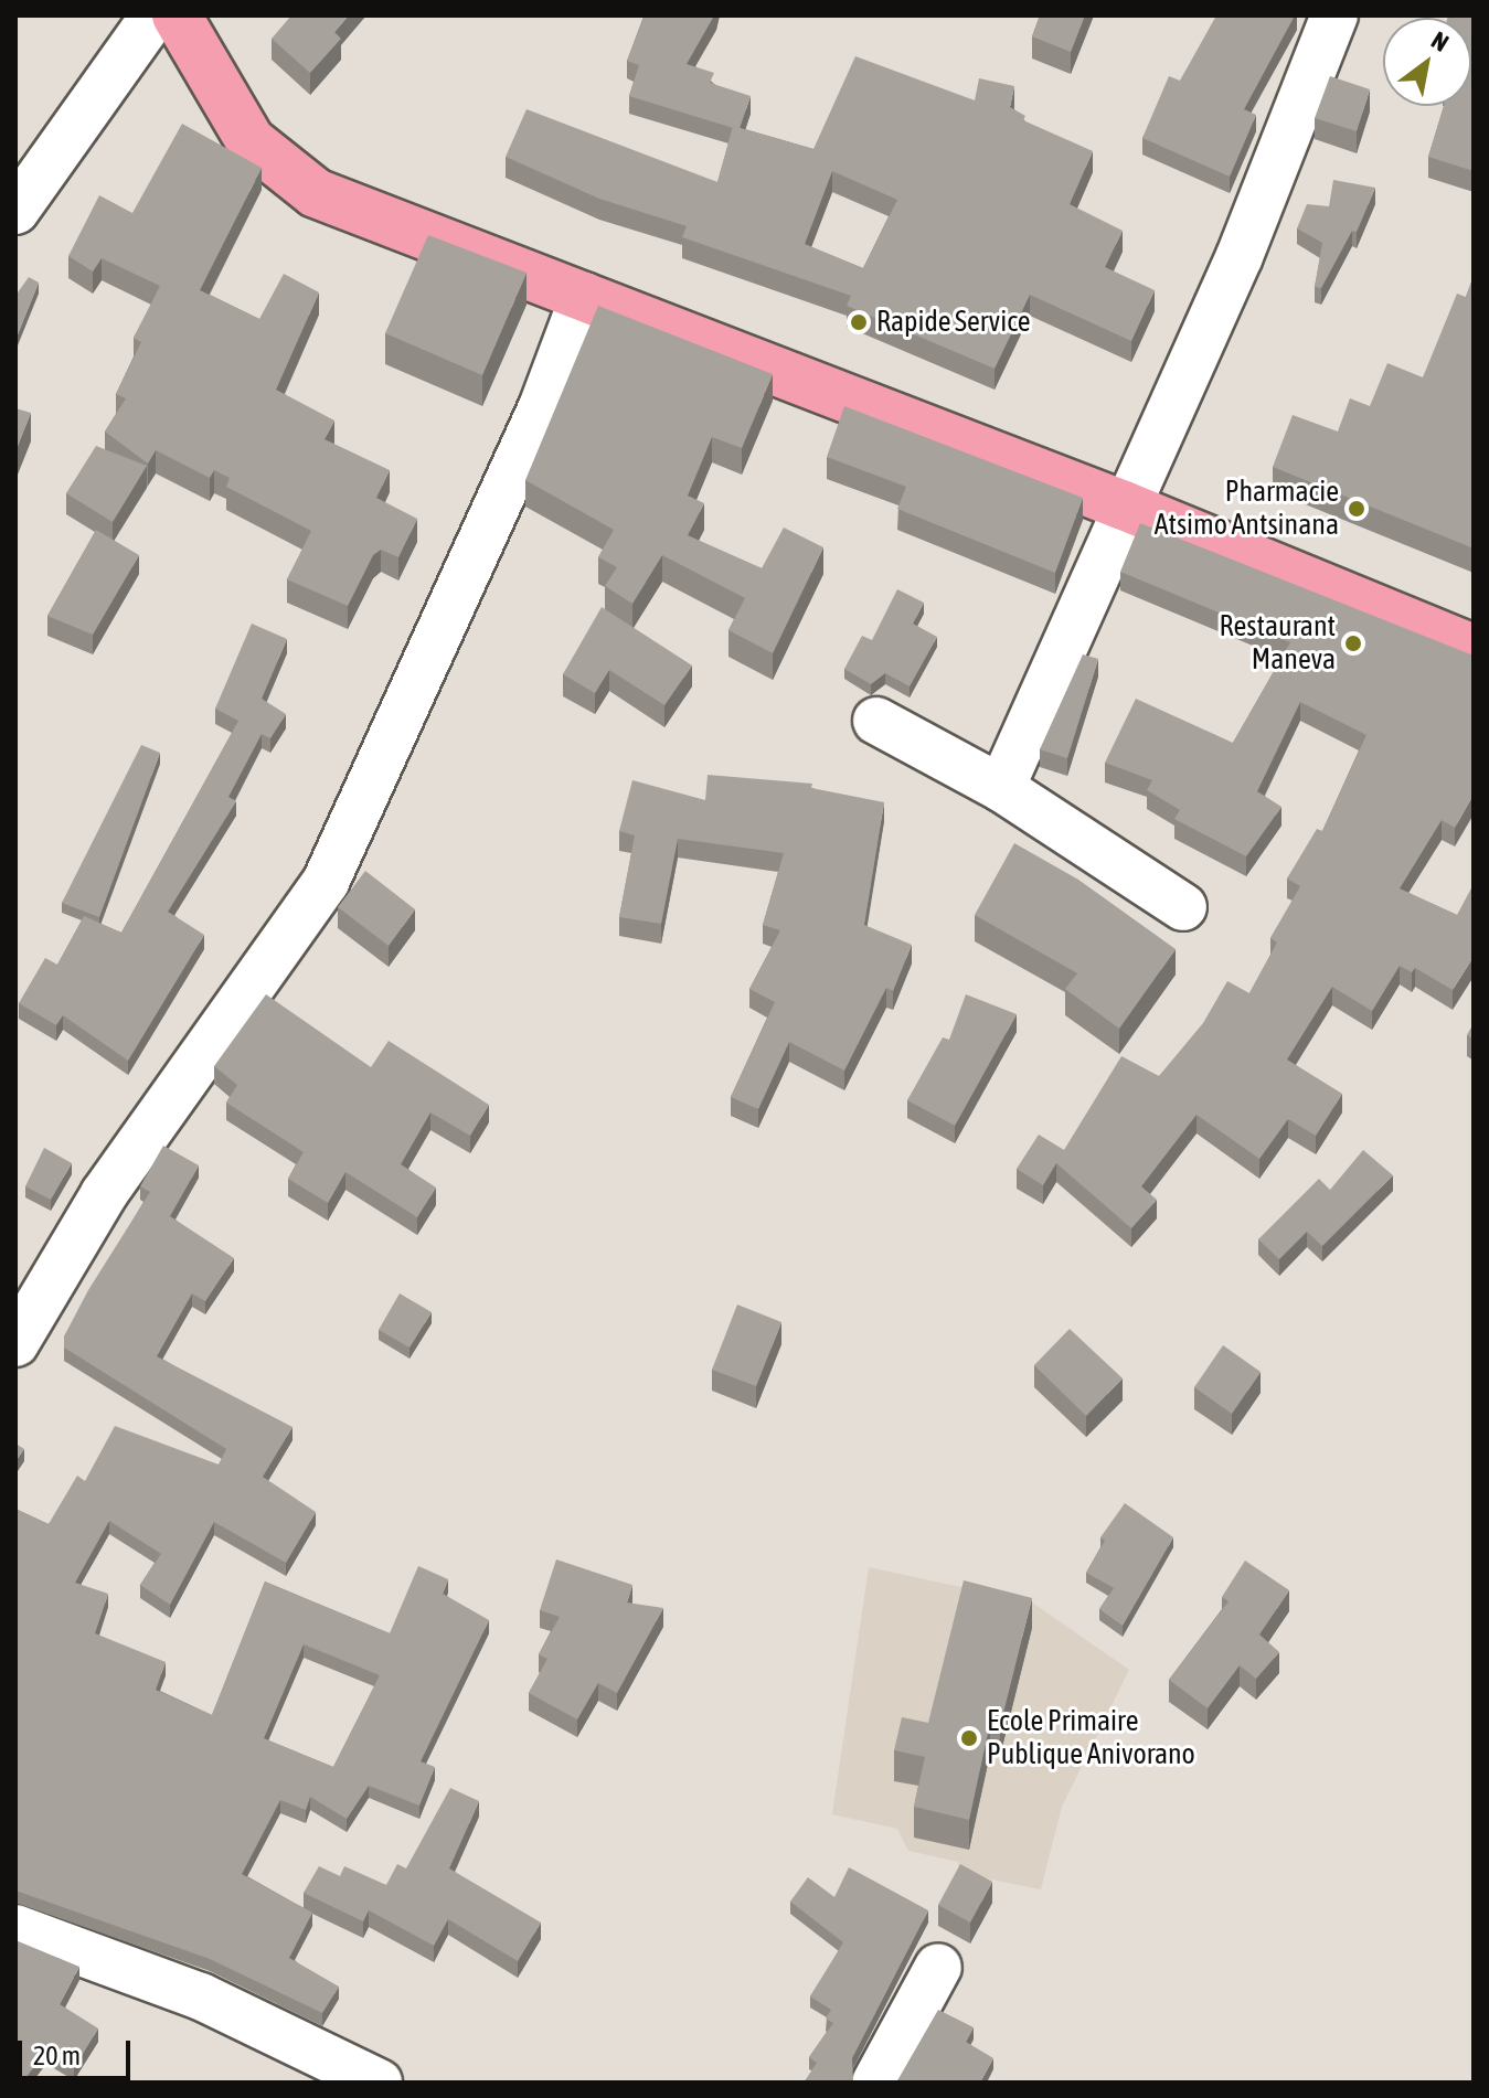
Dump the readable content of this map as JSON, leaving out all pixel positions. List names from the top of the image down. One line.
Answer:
{"places":["Rapide Service","Pharmacie Atsimo Antsinana","Restaurant Maneva","Ecole Primaire Publique Anivorano"],"scale_bar":"20 m","north":"top right"}
